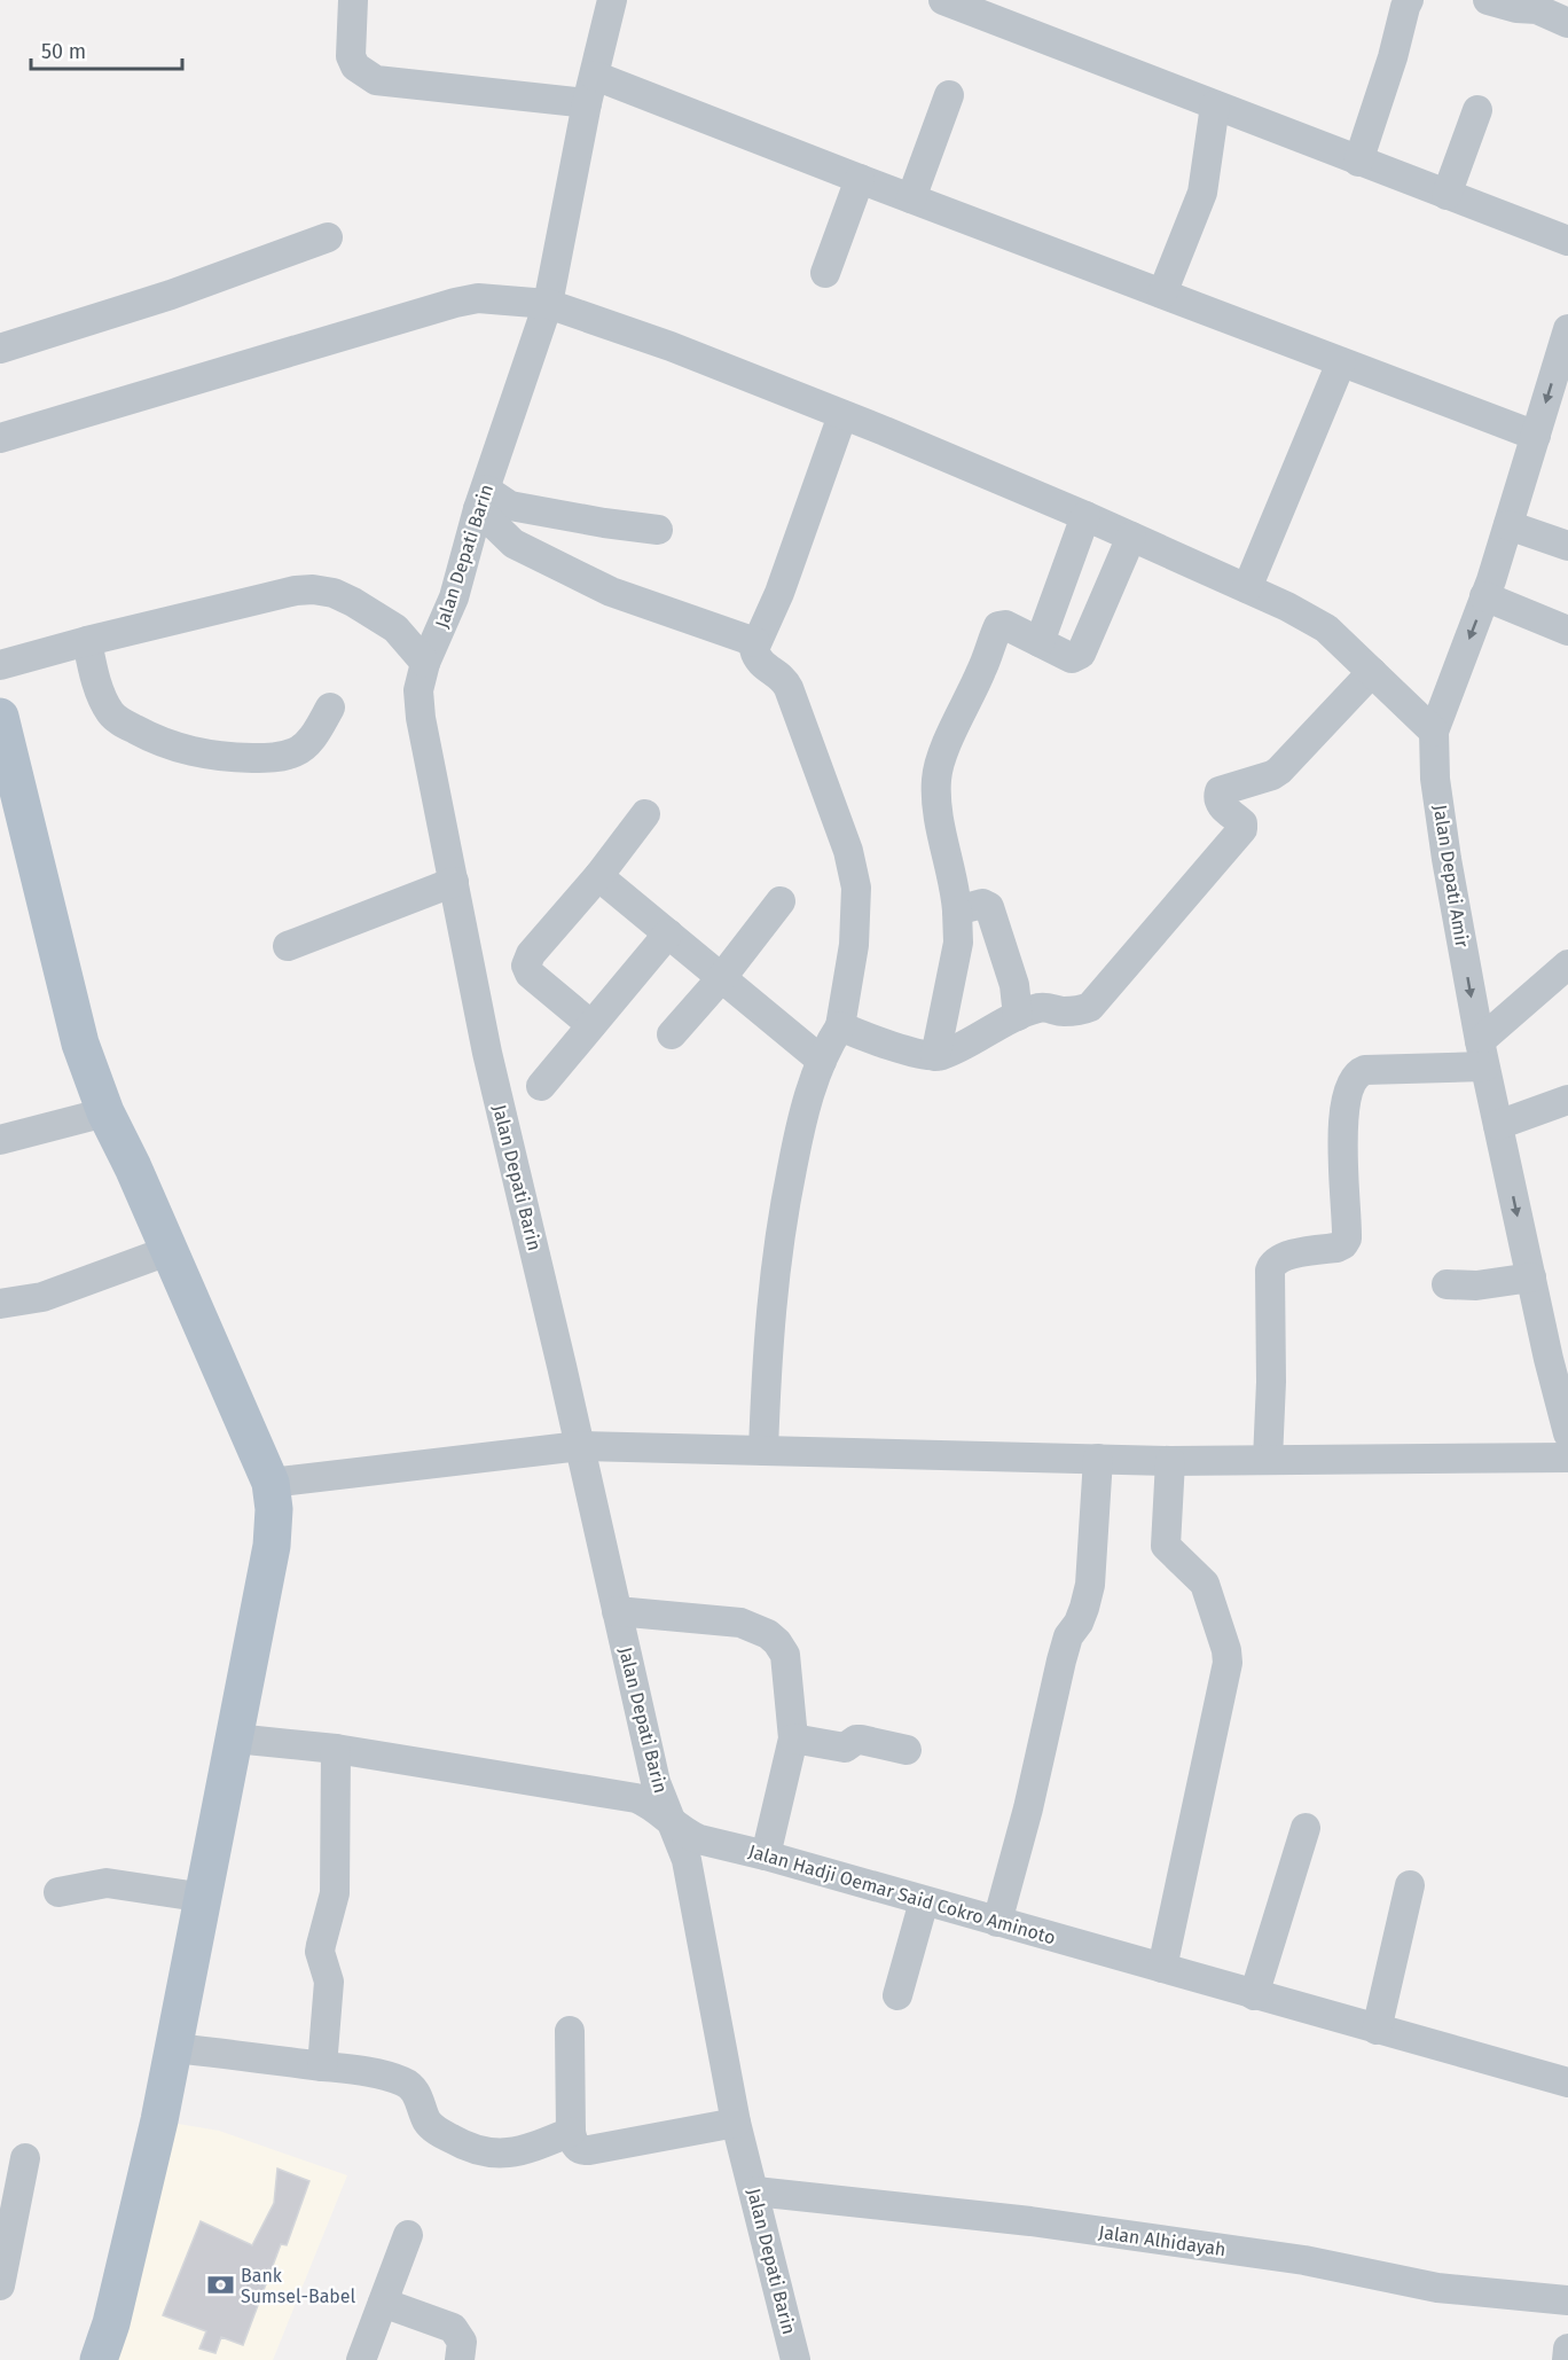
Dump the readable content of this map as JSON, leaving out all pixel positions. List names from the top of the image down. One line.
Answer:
{"streets":{"street":["Jalan Depati Barin","Jalan Depati Amir","Jalan Hadji Oemar Said Cokro Aminoto","Jalan Alhidayah"]},"crossings":[["Jalan Depati Barin","Jalan Hadji Oemar Said Cokro Aminoto"],["Jalan Depati Barin","Jalan Alhidayah"]],"one_way":["Jalan Depati Amir"],"places":{"bank":["Bank Sumsel-Babel"]},"scale_bar":"50 m"}
